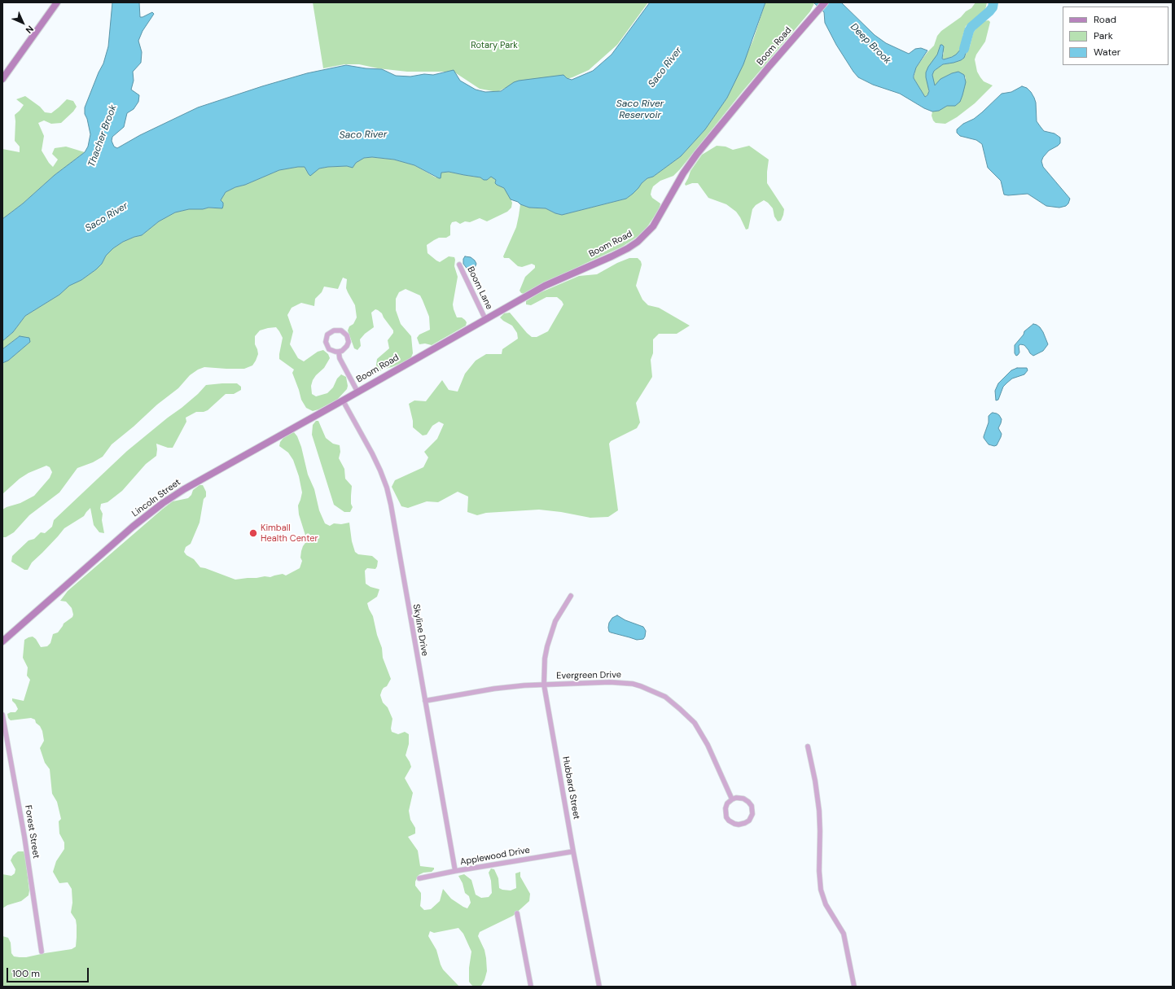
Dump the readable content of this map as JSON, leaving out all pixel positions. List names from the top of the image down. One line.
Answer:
{"streets":{"street":["Boom Road","Boom Lane","Lincoln Street","Skyline Drive","Evergreen Drive","Hubbard Street","Forest Street","Applewood Drive"]},"crossings":[["Boom Road","Boom Lane"],["Boom Road","Lincoln Street"],["Boom Road","Skyline Drive"],["Lincoln Street","Skyline Drive"],["Skyline Drive","Evergreen Drive"],["Skyline Drive","Applewood Drive"],["Evergreen Drive","Hubbard Street"],["Hubbard Street","Applewood Drive"]],"water":["Deep Brook","Saco River","Saco River Reservoir","Thacher Brook"],"parks":["Rotary Park"],"places":["Kimball Health Center"],"legend":["Road","Park","Water"],"scale_bar":"100 m","north":"bottom right"}
